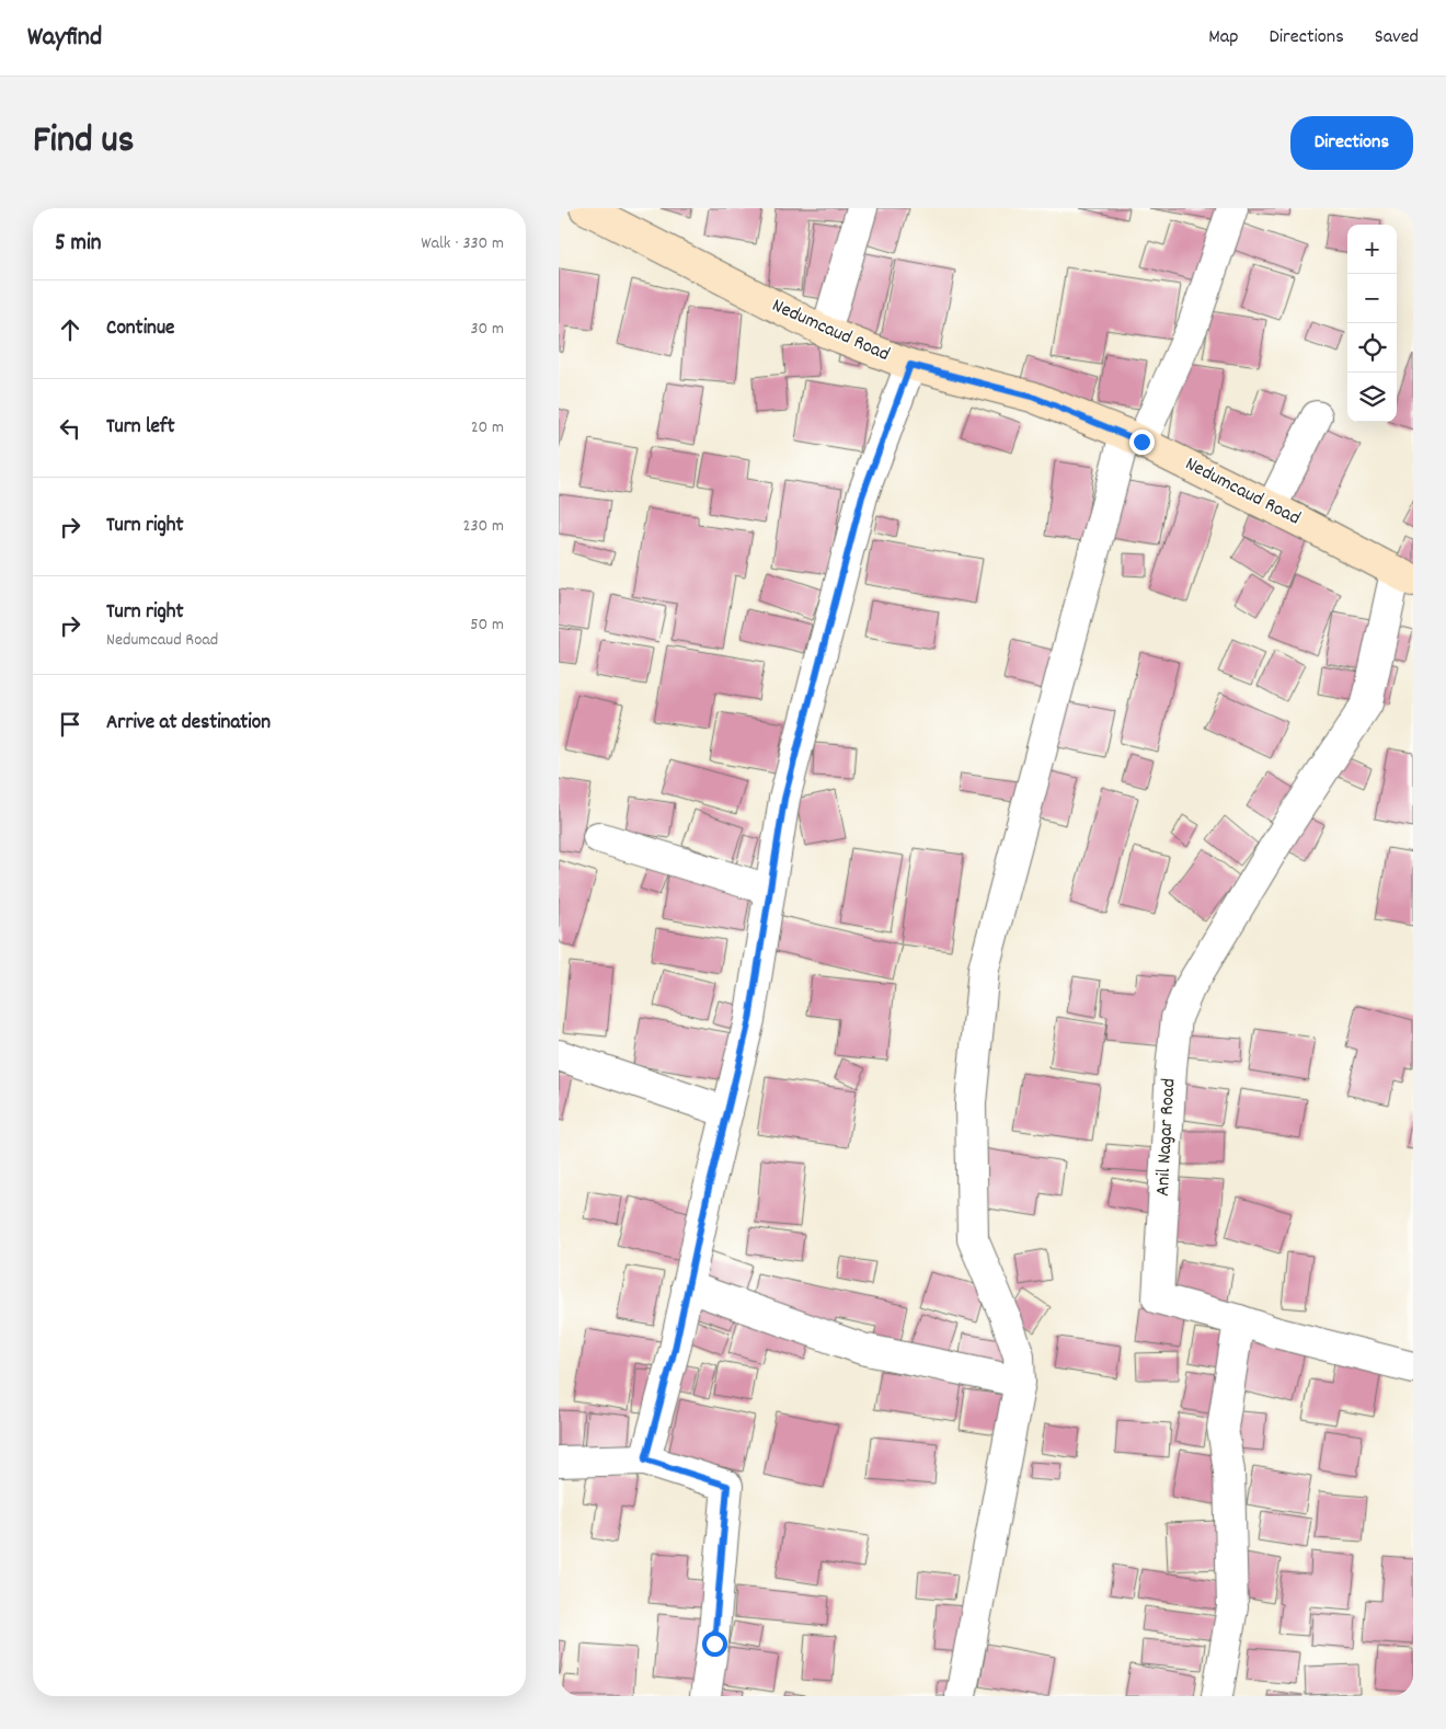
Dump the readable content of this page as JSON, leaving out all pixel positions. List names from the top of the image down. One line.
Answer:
{"streets":{"main road":["Nedumcaud Road"],"street":["Anil Nagar Road"]},"crossings":[["Nedumcaud Road","Anil Nagar Road"]],"page":{"header":"Wayfind","nav":["Map","Directions","Saved"],"title":"Find us","buttons":"Directions","heading":["5 min","Walk · 330 m"],"map_buttons":["+","−"],"list":[["Continue","30 m"],["Turn left","20 m"],["Turn right","230 m"],["Turn right","Nedumcaud Road","50 m"],"Arrive at destination"]}}
